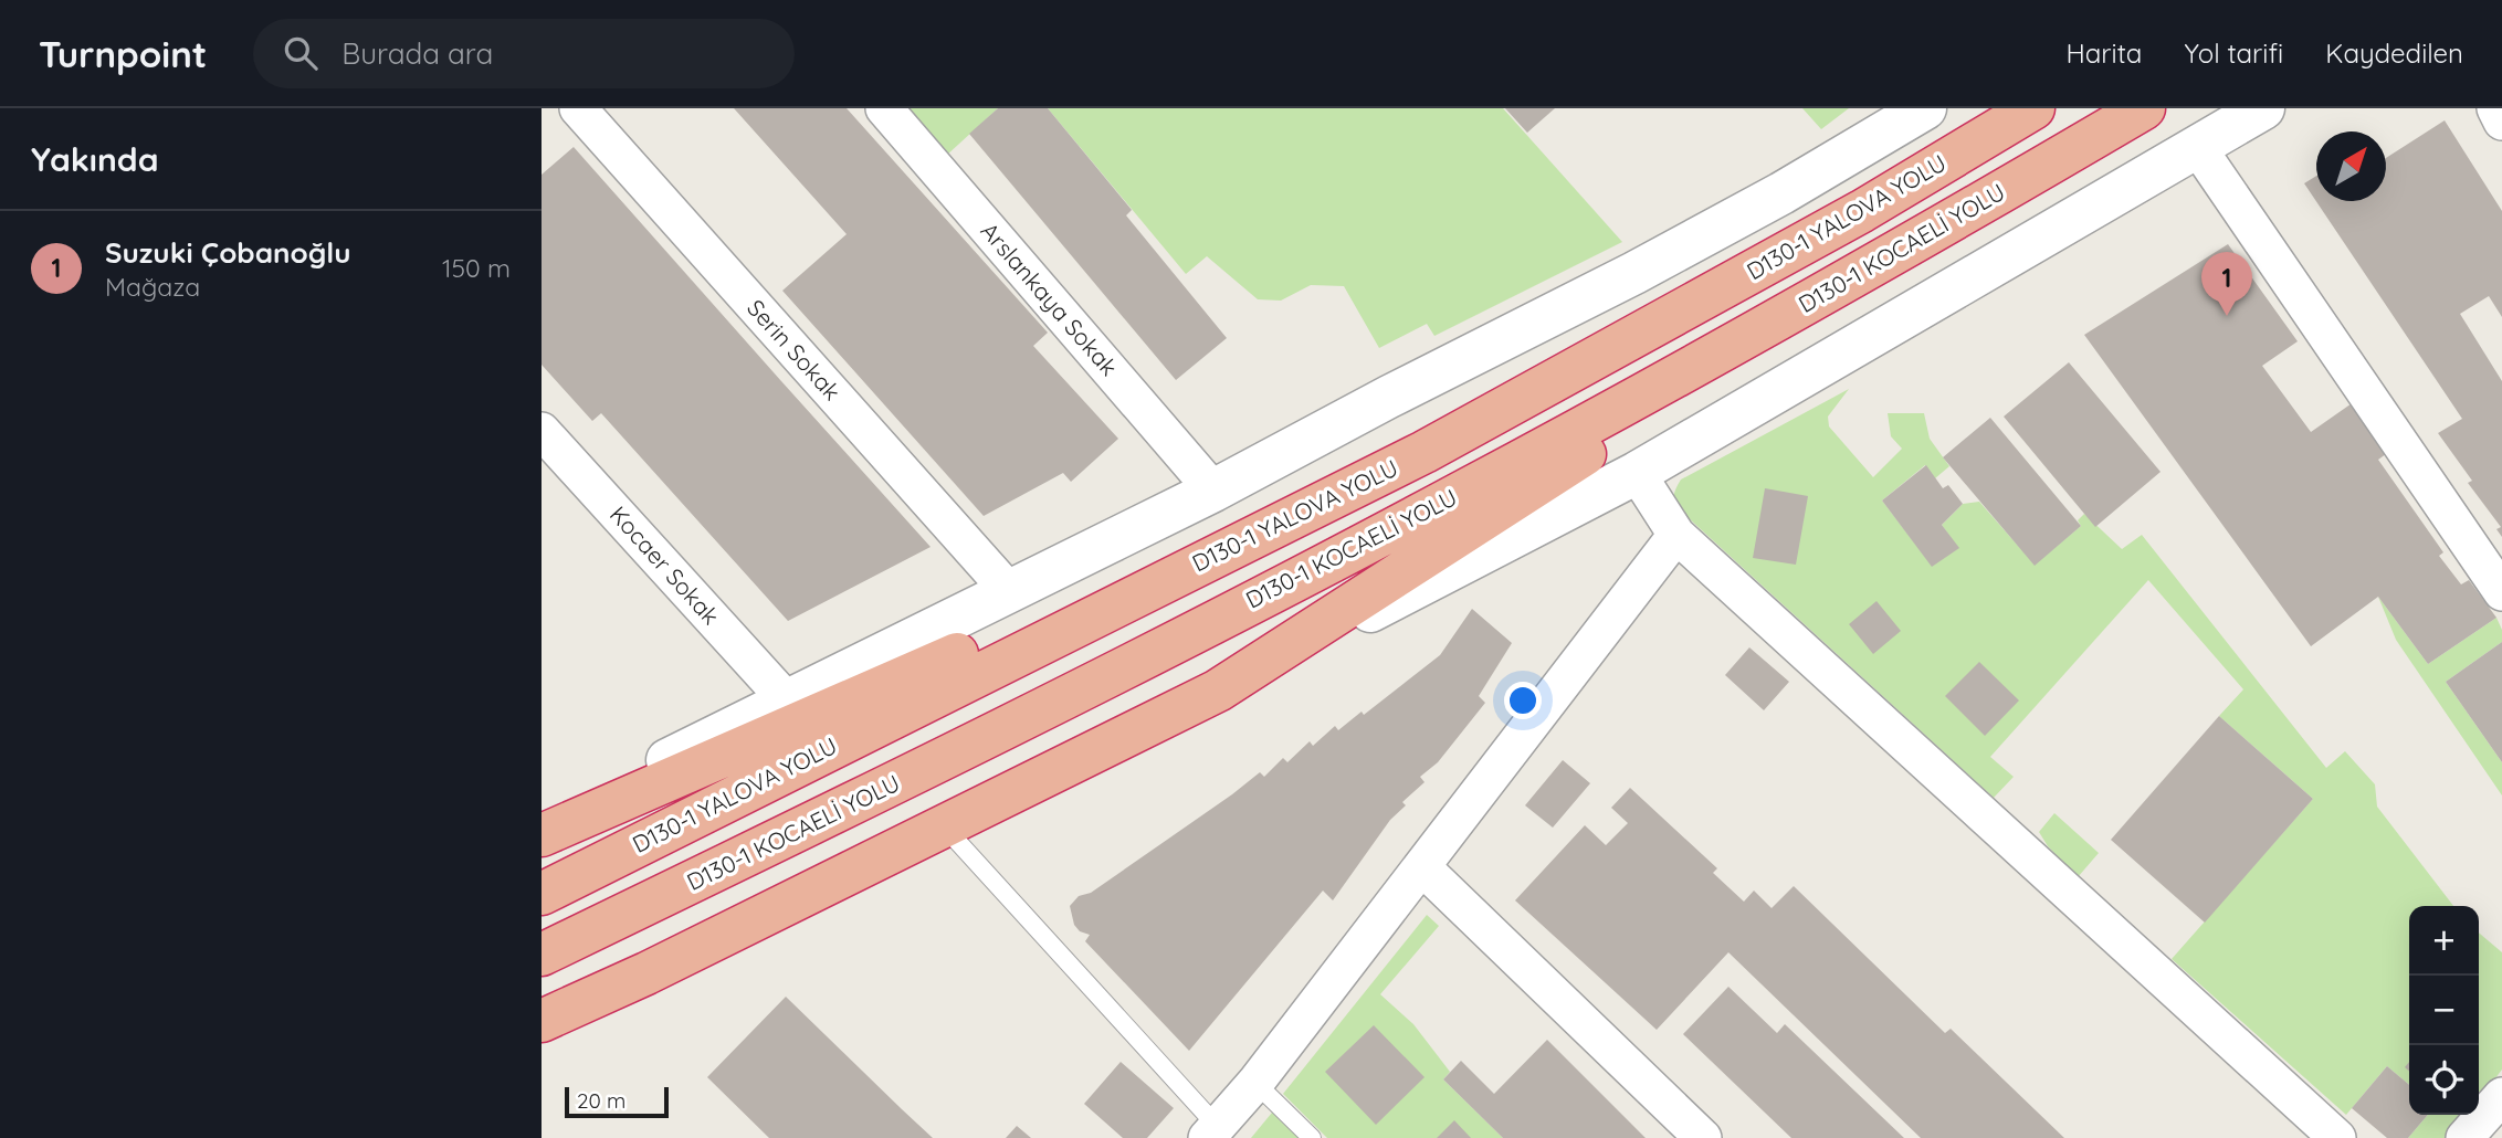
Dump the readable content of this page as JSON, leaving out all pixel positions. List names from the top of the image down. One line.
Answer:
{"streets":{"highway":["D130-1 YALOVA YOLU","D130-1 KOCAELİ YOLU"],"street":["Arslankaya Sokak","Serin Sokak","Kocaer Sokak"]},"scale_bar":"20 m","north":"top right","page":{"header":"Turnpoint","search":"Burada ara","nav":["Harita","Yol tarifi","Kaydedilen"],"heading":"Yakında","list":[{"mark":"1","name":"Suzuki Çobanoğlu","note":"Mağaza","value":"150 m"}],"pins":"1","map_buttons":["+","−"],"scale":"20 m"}}
